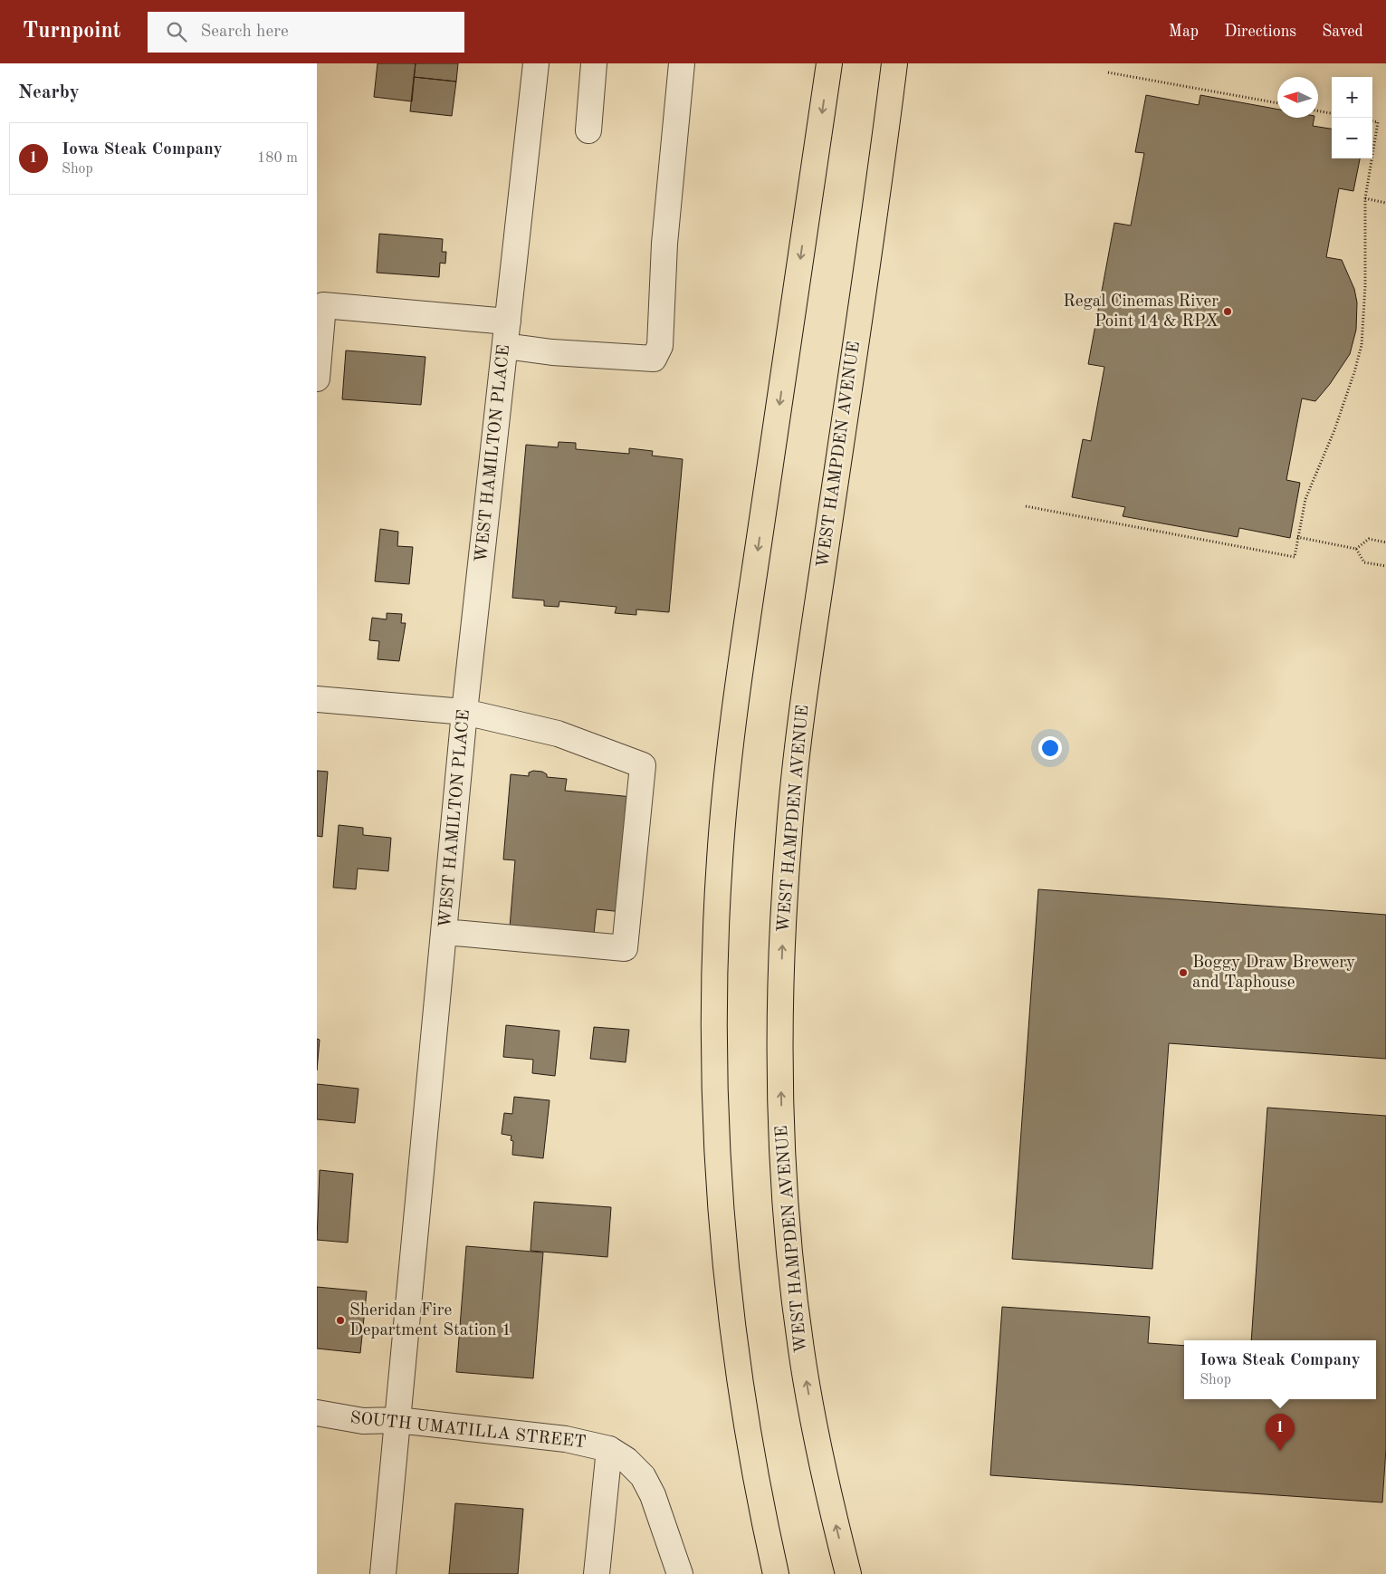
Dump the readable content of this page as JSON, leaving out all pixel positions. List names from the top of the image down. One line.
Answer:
{"streets":{"highway":["WEST HAMPDEN AVENUE"],"street":["WEST HAMILTON PLACE","SOUTH UMATILLA STREET"]},"crossings":[["WEST HAMILTON PLACE","SOUTH UMATILLA STREET"]],"places":["Regal Cinemas River Point 14 & RPX","Boggy Draw Brewery and Taphouse","Sheridan Fire Department Station 1"],"north":"left","page":{"header":"Turnpoint","search":"Search here","nav":["Map","Directions","Saved"],"heading":"Nearby","map_buttons":["+","−"],"list":[{"mark":"1","name":"Iowa Steak Company","note":"Shop","value":"180 m"}],"popup":["Iowa Steak Company","Shop"],"pins":"1"}}
